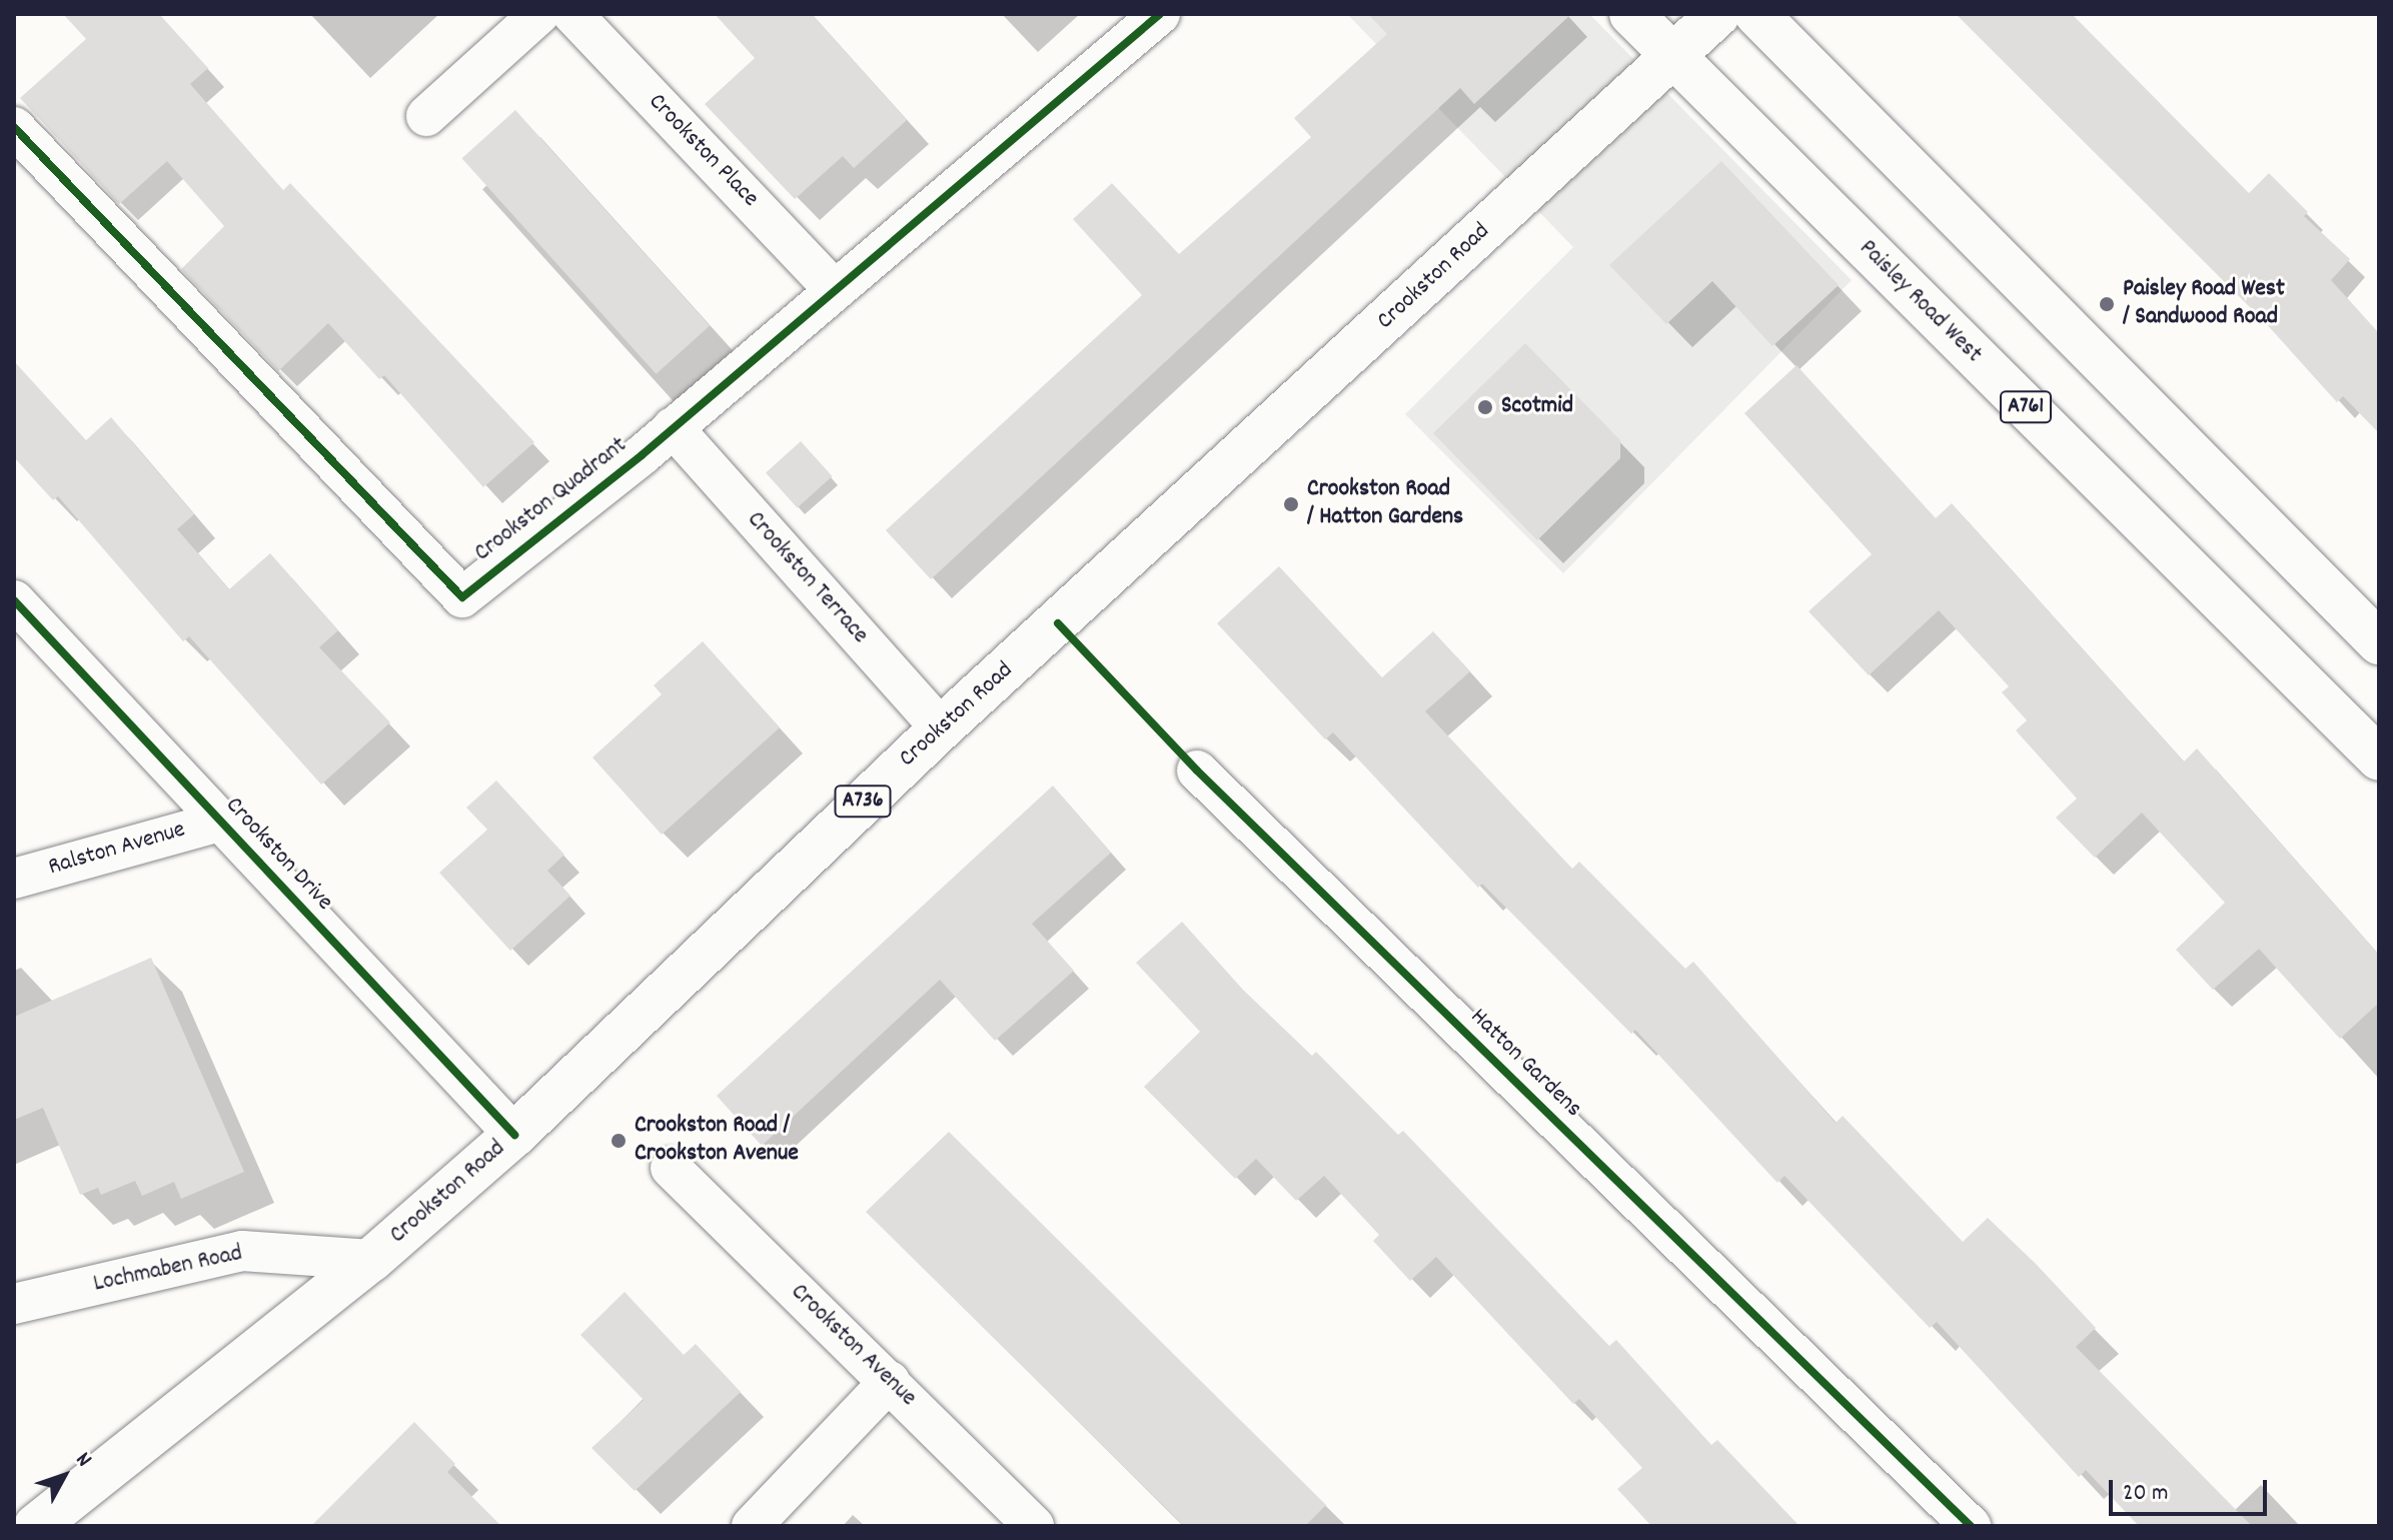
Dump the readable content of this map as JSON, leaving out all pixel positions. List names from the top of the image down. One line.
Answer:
{"streets":{"main road":["Crookston Road","Paisley Road West","A761","A736"],"street":["Crookston Place","Crookston Quadrant","Crookston Terrace","Ralston Avenue","Crookston Drive","Hatton Gardens","Lochmaben Road","Crookston Avenue"]},"crossings":[["Crookston Place","Crookston Quadrant"],["Crookston Road","Paisley Road West"],["Crookston Road","Crookston Terrace"],["Crookston Road","Crookston Drive"],["Crookston Road","Lochmaben Road"],["Crookston Quadrant","Crookston Terrace"],["Ralston Avenue","Crookston Drive"]],"places":["Paisley Road West / Sandwood Road","Scotmid","Crookston Road / Hatton Gardens","Crookston Road / Crookston Avenue"],"scale_bar":"20 m","north":"top right"}
